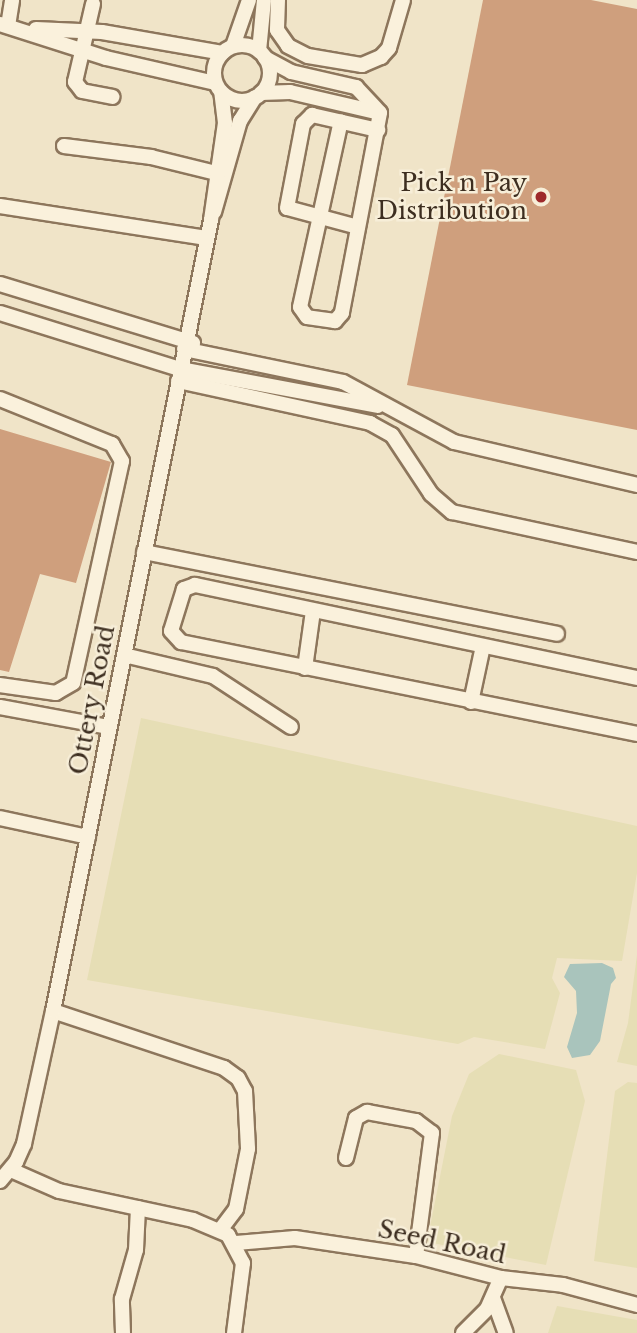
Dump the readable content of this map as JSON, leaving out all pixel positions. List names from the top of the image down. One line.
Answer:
{"streets":{"street":["Ottery Road","Seed Road"]},"places":["Pick n Pay Distribution"]}
